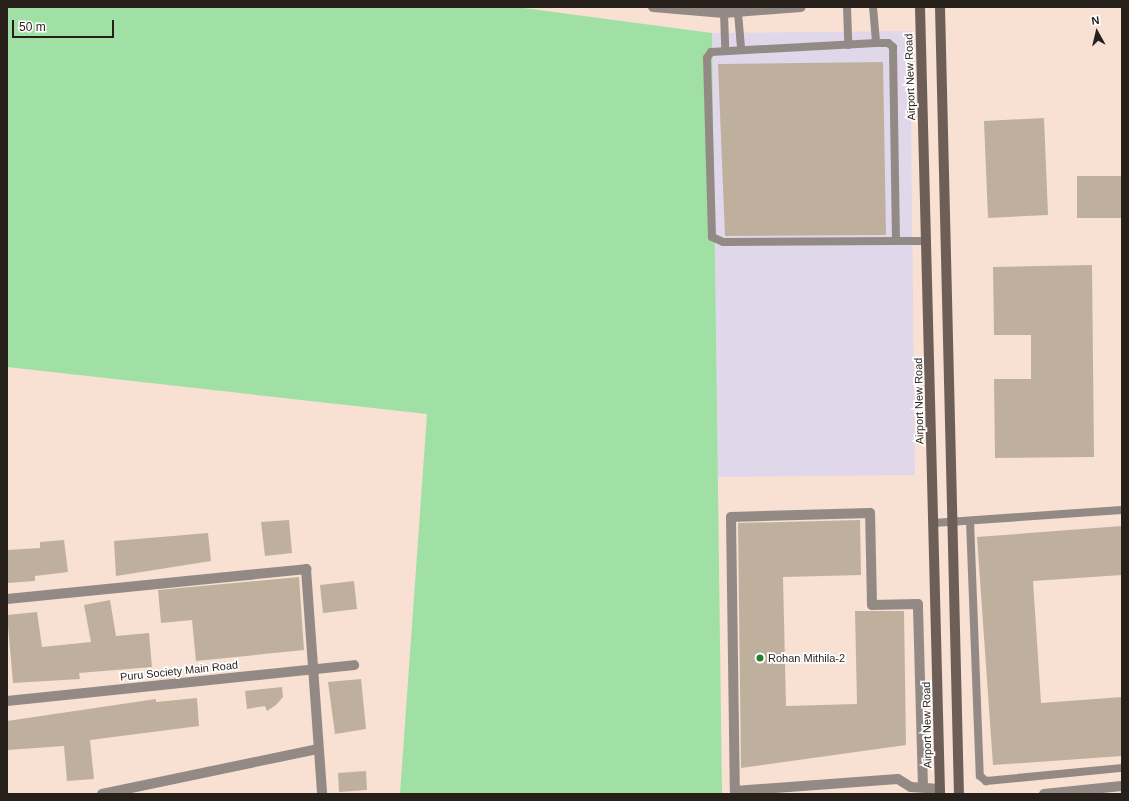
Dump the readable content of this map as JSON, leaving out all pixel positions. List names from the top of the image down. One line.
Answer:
{"streets":{"main road":["Airport New Road"],"street":["Puru Society Main Road"]},"places":["Rohan Mithila-2"],"scale_bar":"50 m","north":"top"}
